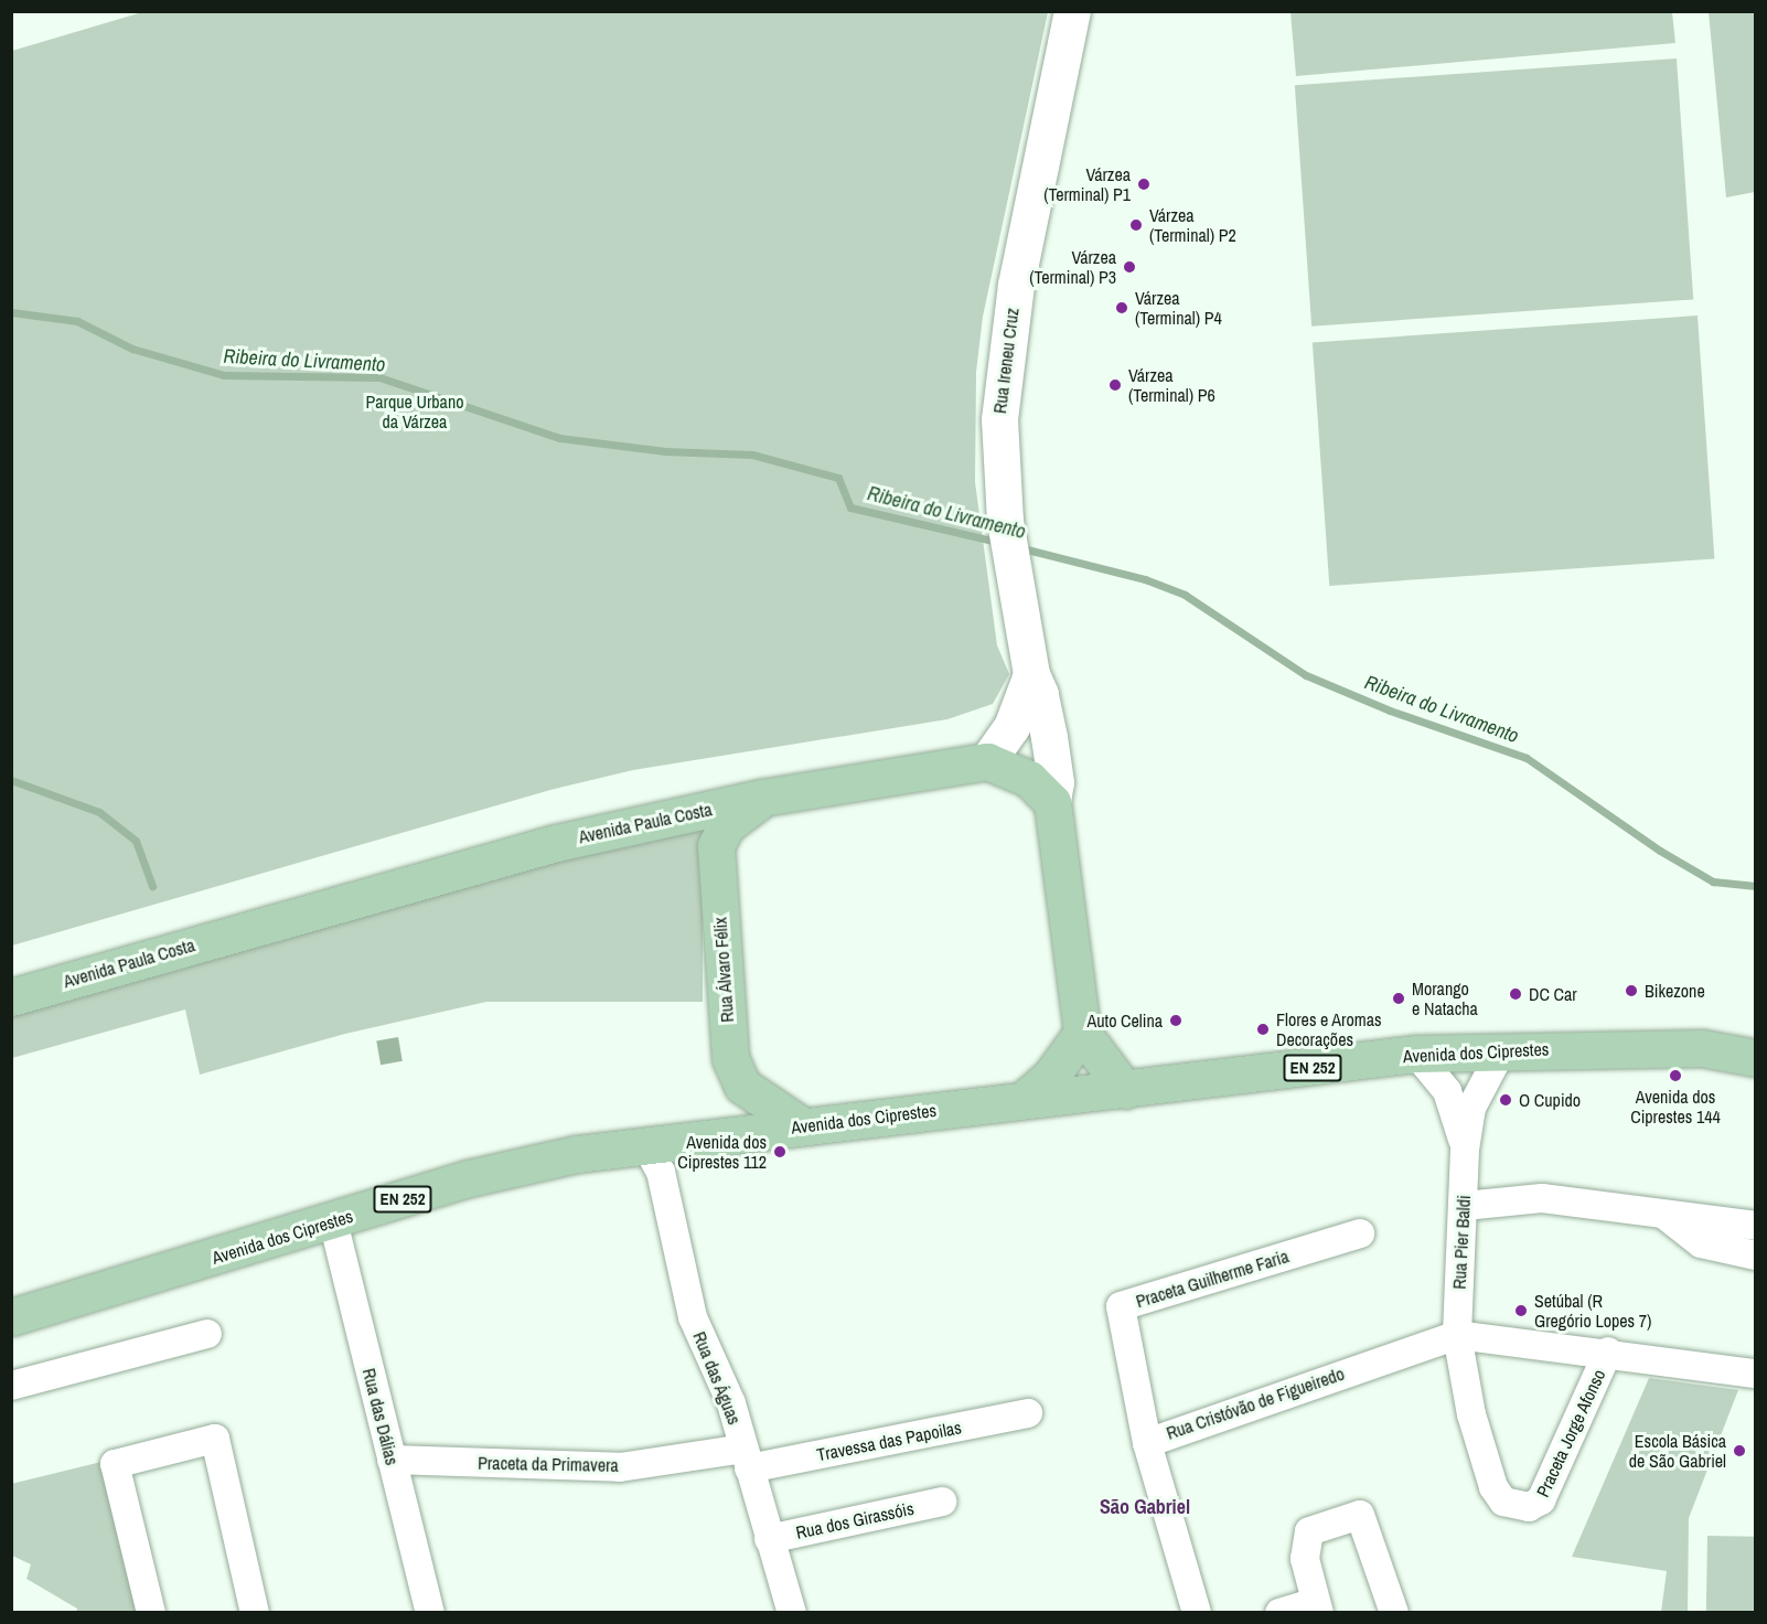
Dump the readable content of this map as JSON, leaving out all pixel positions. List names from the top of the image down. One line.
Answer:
{"streets":{"main road":["Avenida Paula Costa","Rua Álvaro Félix","Avenida dos Ciprestes","EN 252"],"street":["Rua Ireneu Cruz","Rua Pier Baldi","Praceta Guilherme Faria","Rua das Águas","Rua Cristóvão de Figueiredo","Rua das Dálias","Praceta Jorge Afonso","Travessa das Papoilas","Praceta da Primavera","Rua dos Girassóis"]},"crossings":[["Avenida Paula Costa","Rua Álvaro Félix"],["Rua Álvaro Félix","Avenida dos Ciprestes"],["Avenida dos Ciprestes","Rua Pier Baldi"],["Avenida dos Ciprestes","Rua das Águas"],["Avenida dos Ciprestes","Rua das Dálias"],["Rua Pier Baldi","Rua Cristóvão de Figueiredo"],["Rua Pier Baldi","Praceta Jorge Afonso"],["Praceta Guilherme Faria","Rua Cristóvão de Figueiredo"],["Rua das Águas","Travessa das Papoilas"],["Rua das Águas","Praceta da Primavera"],["Rua das Águas","Rua dos Girassóis"],["Rua Cristóvão de Figueiredo","Praceta Jorge Afonso"],["Rua das Dálias","Praceta da Primavera"],["Travessa das Papoilas","Praceta da Primavera"]],"districts":["São Gabriel"],"water":["Ribeira do Livramento"],"parks":["Parque Urbano da Várzea"],"places":["Várzea (Terminal) P1","Várzea (Terminal) P2","Várzea (Terminal) P3","Várzea (Terminal) P4","Várzea (Terminal) P6","Bikezone","DC Car","Morango e Natacha","Auto Celina","Flores e Aromas Decorações","Avenida dos Ciprestes 144","O Cupido","Avenida dos Ciprestes 112","Setúbal (R Gregório Lopes 7)","Escola Básica de São Gabriel"]}
